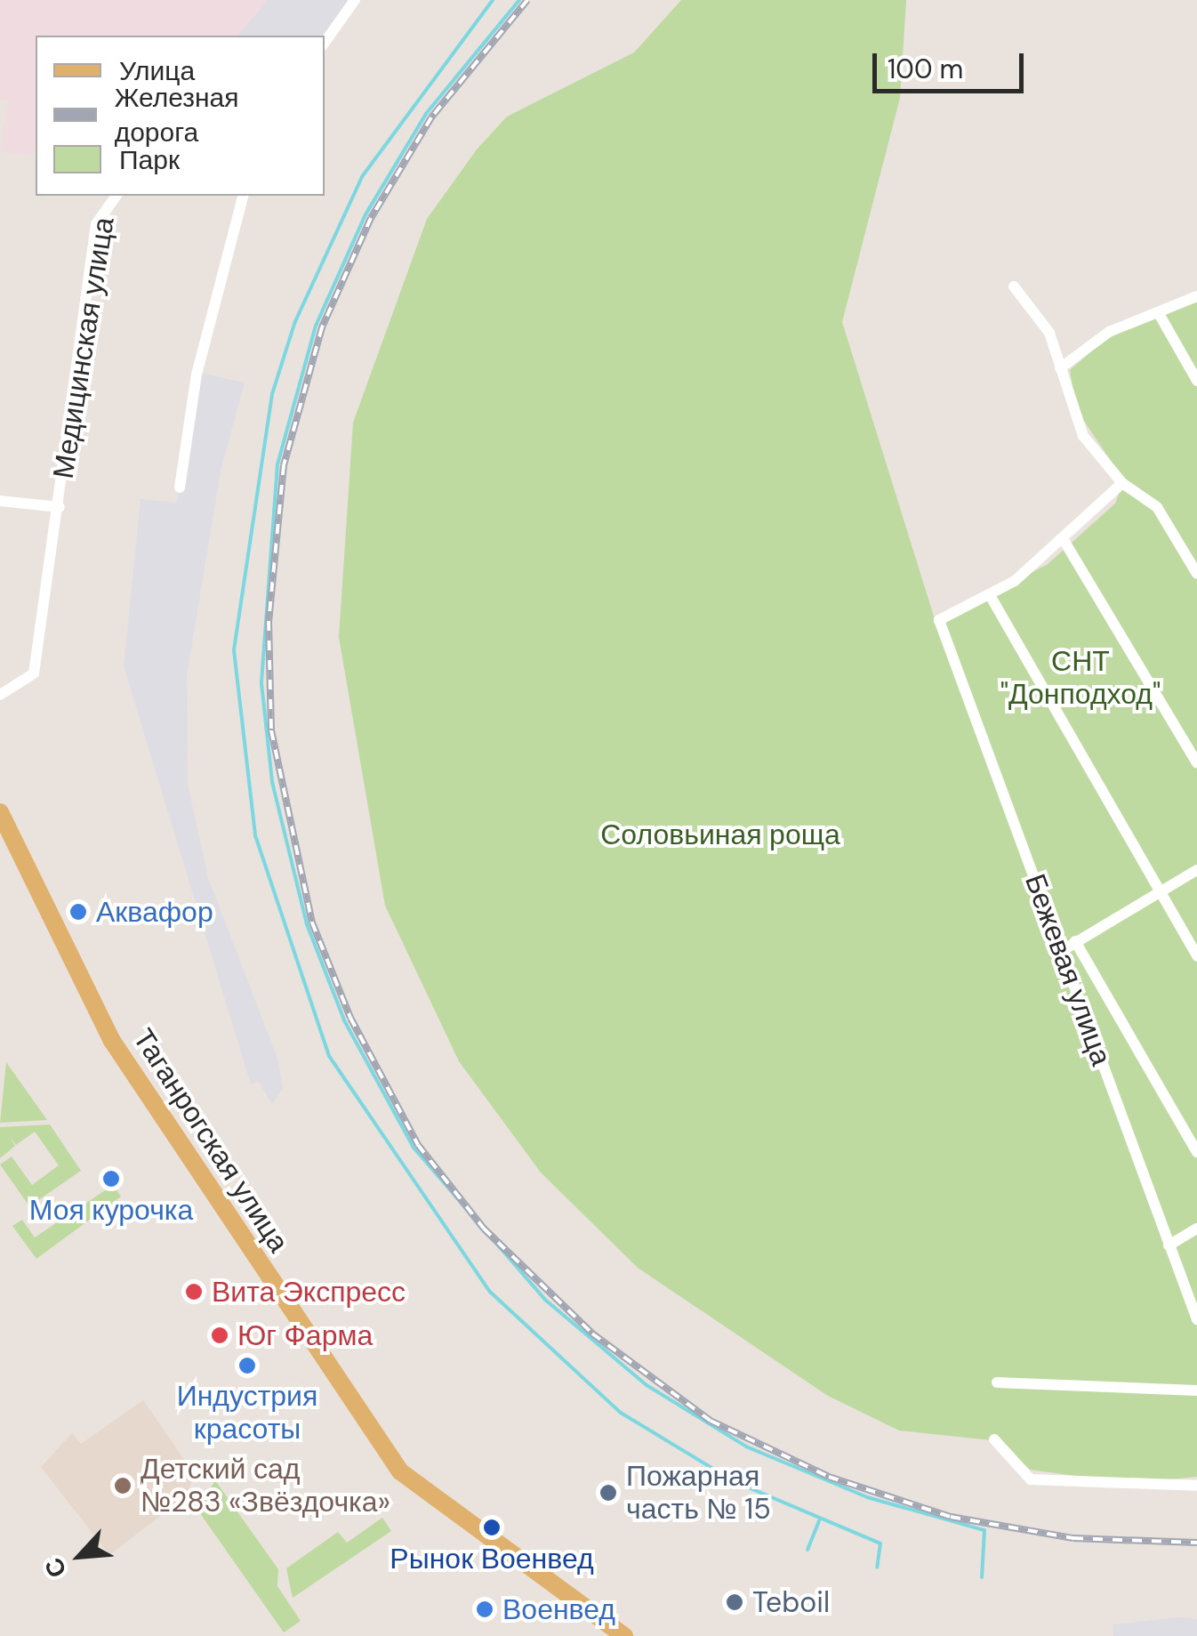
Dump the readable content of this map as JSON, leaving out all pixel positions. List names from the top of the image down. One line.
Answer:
{"streets":{"main road":["Таганрогская улица"],"street":["Медицинская улица","Бежевая улица"]},"parks":["СНТ \"Донподход\"","Соловьиная роща"],"places":["Аквафор","Моя курочка","Вита Экспресс","Юг Фарма","Индустрия красоты","Детский сад №283 «Звёздочка»","Пожарная часть № 15","Рынок Военвед","Teboil","Военвед"],"legend":["Улица","Железная дорога","Парк"],"scale_bar":"100 m","north":"bottom left"}
